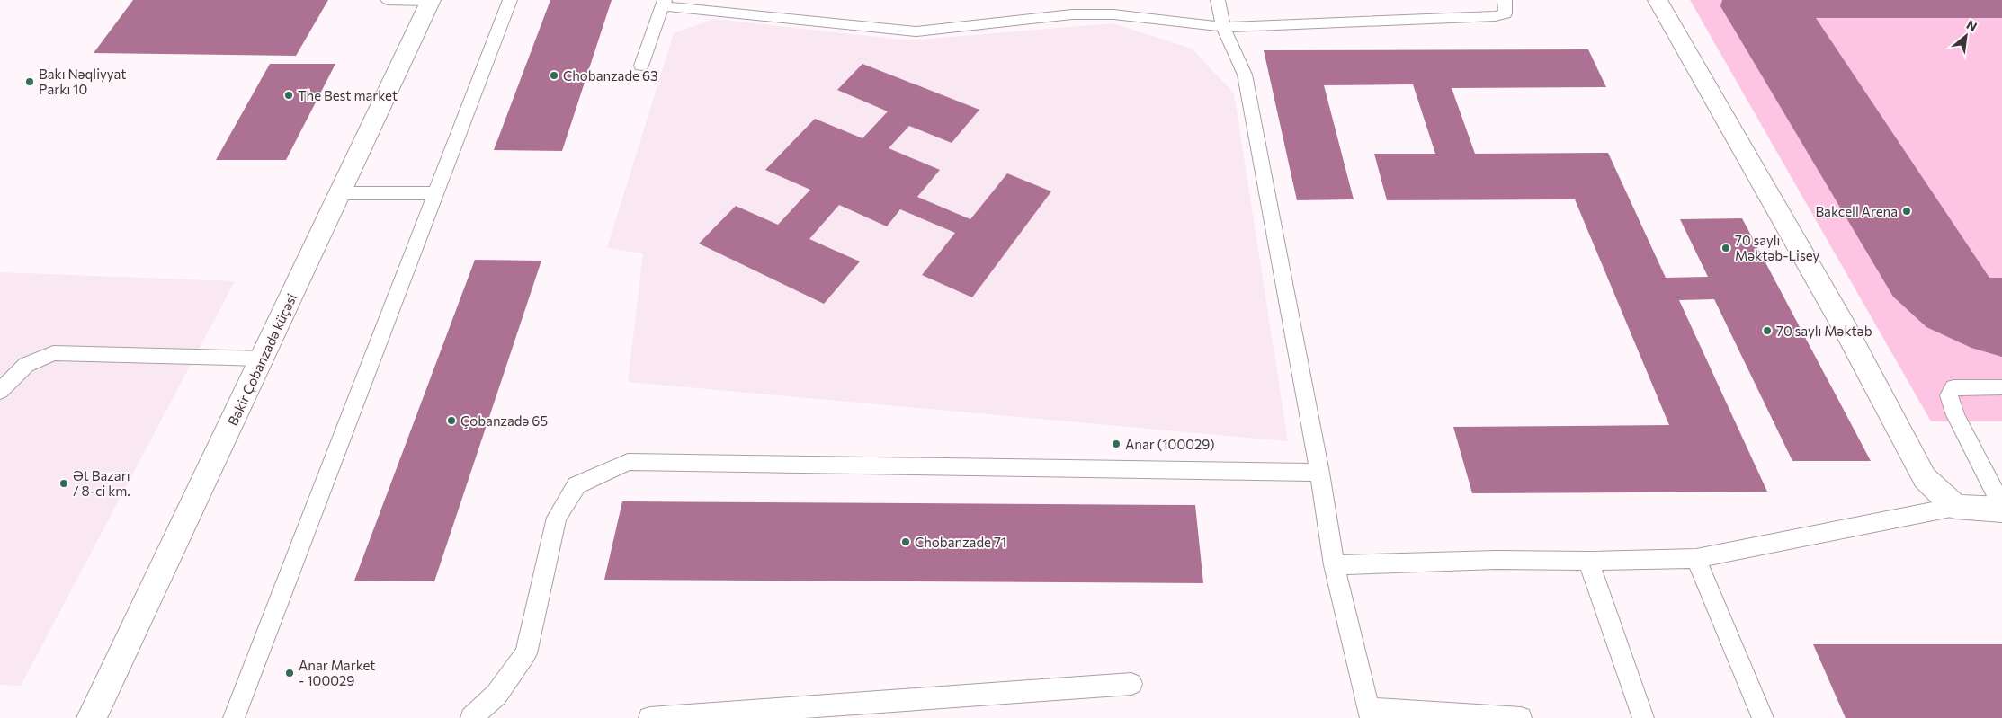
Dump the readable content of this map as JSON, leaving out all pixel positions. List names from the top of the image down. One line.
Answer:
{"streets":{"street":["Bəkir Çobanzadə küçəsi"]},"places":["Chobanzade 63","Bakı Nəqliyyat Parkı 10","The Best market","Bakcell Arena","70 saylı Məktəb-Lisey","70 saylı Məktəb","Çobanzadə 65","Anar (100029)","Ət Bazarı / 8-ci km.","Chobanzade 71","Anar Market - 100029"],"north":"top right"}
